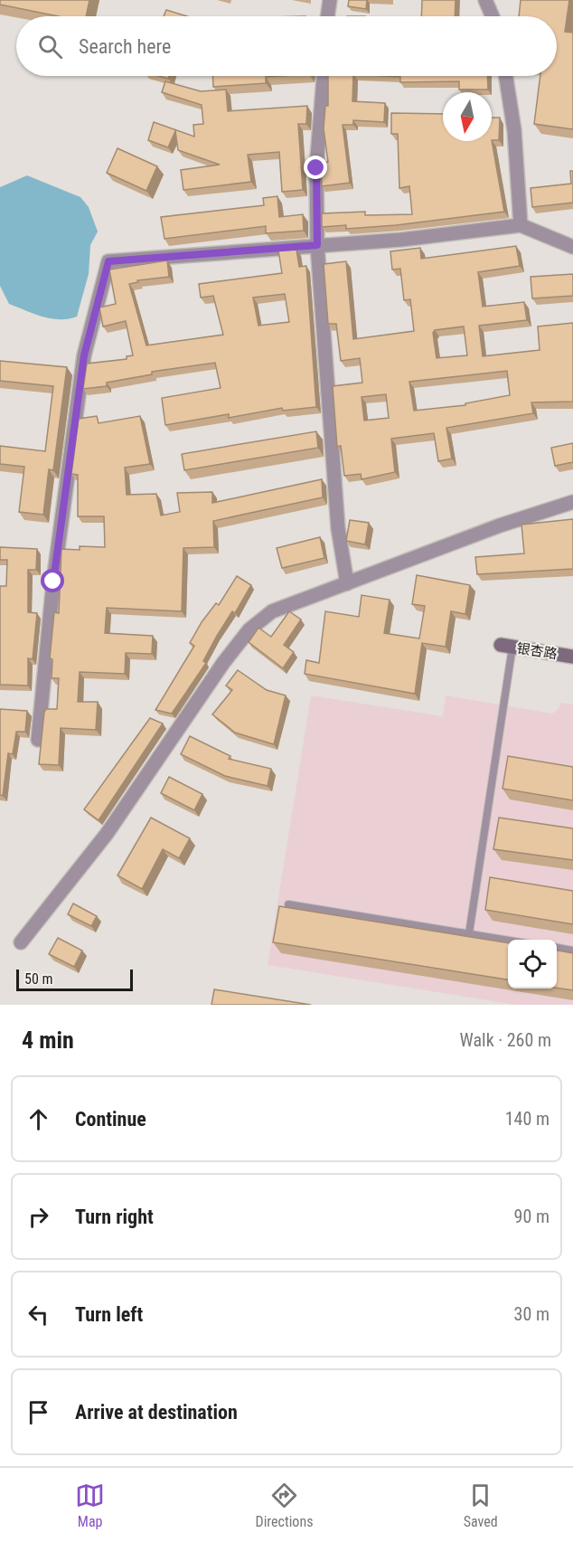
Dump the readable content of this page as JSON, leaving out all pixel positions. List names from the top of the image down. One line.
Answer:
{"streets":{"street":["银杏路"]},"scale_bar":"50 m","north":"bottom","page":{"search":"Search here","scale":"50 m","heading":["4 min","Walk · 260 m"],"list":[["Continue","140 m"],["Turn right","90 m"],["Turn left","30 m"],"Arrive at destination"],"nav":["Map","Directions","Saved"]}}
